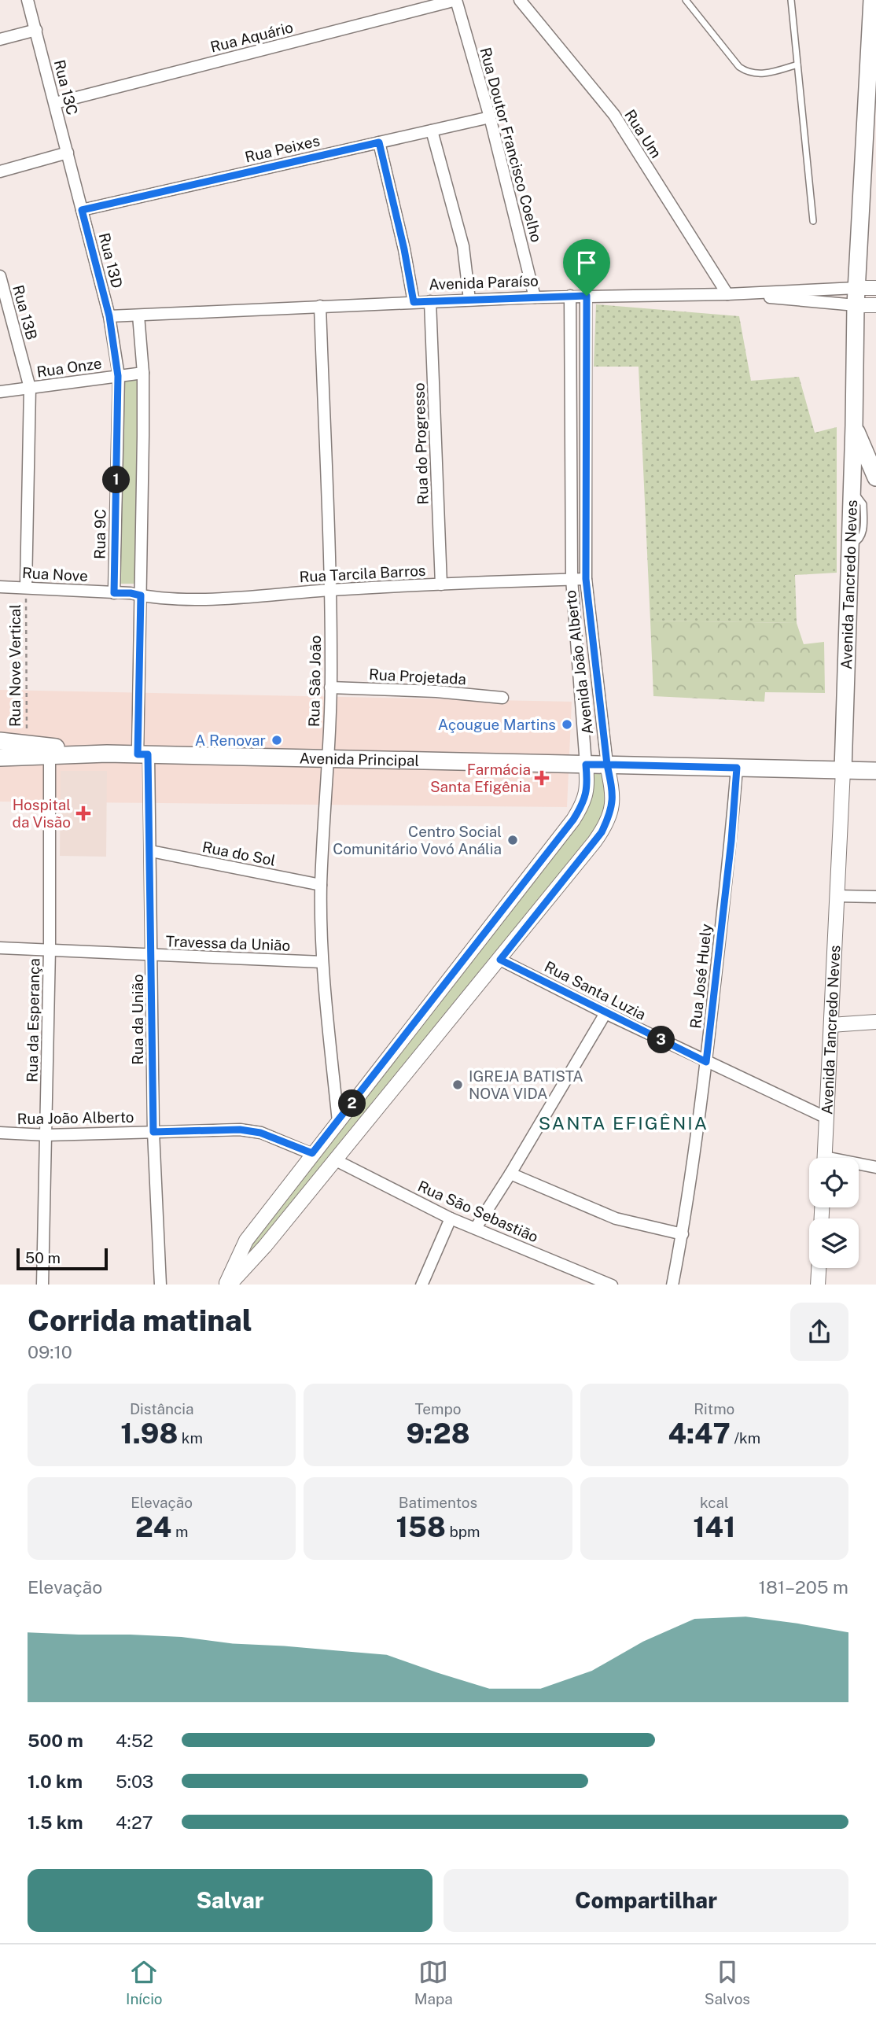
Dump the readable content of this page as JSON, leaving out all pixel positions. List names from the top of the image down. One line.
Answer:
{"streets":{"main road":["Avenida Tancredo Neves","Avenida Principal"],"street":["Rua Aquário","Rua 13C","Rua Um","Rua Doutor Francisco Coelho","Rua Peixes","Rua 13D","Avenida Paraíso","Rua 13B","Rua Onze","Rua do Progresso","Rua 9C","Rua Tarcila Barros","Rua Nove","Avenida João Alberto","Rua Projetada","Rua São João","Rua do Sol","Travessa da União","Rua José Huely","Rua Santa Luzia","Rua da União","Rua da Esperança","Rua João Alberto","Rua São Sebastião"],"path":["Rua Nove Vertical"]},"crossings":[["Rua Aquário","Rua 13C"],["Rua Aquário","Rua Doutor Francisco Coelho"],["Rua 13C","Rua 13D"],["Rua Um","Avenida Paraíso"],["Rua Doutor Francisco Coelho","Rua Peixes"],["Rua Doutor Francisco Coelho","Avenida Paraíso"],["Rua Peixes","Rua 13D"],["Rua 13D","Avenida Paraíso"],["Rua 13D","Rua Onze"],["Rua 13D","Rua 9C"],["Avenida Paraíso","Rua do Progresso"],["Avenida Paraíso","Avenida Tancredo Neves"],["Avenida Paraíso","Avenida João Alberto"],["Avenida Paraíso","Rua São João"],["Avenida Paraíso","Rua da União"],["Rua 13B","Rua Onze"],["Rua 13B","Rua Nove"],["Rua 13B","Rua Nove Vertical"],["Rua Onze","Rua 9C"],["Rua Onze","Rua da União"],["Rua do Progresso","Rua Tarcila Barros"],["Rua 9C","Rua Nove"],["Rua Tarcila Barros","Rua Nove"],["Rua Tarcila Barros","Avenida João Alberto"],["Rua Tarcila Barros","Rua São João"],["Rua Tarcila Barros","Rua da União"],["Rua Nove","Rua Nove Vertical"],["Rua Nove","Rua da União"],["Avenida Tancredo Neves","Avenida Principal"],["Avenida Tancredo Neves","Rua Santa Luzia"],["Avenida João Alberto","Rua São João"],["Avenida João Alberto","Avenida Principal"],["Avenida João Alberto","Rua Santa Luzia"],["Avenida João Alberto","Rua João Alberto"],["Avenida João Alberto","Rua São Sebastião"],["Rua Nove Vertical","Avenida Principal"],["Rua Projetada","Rua São João"],["Rua São João","Avenida Principal"],["Rua São João","Rua do Sol"],["Rua São João","Travessa da União"],["Avenida Principal","Rua José Huely"],["Avenida Principal","Rua da União"],["Avenida Principal","Rua da Esperança"],["Rua do Sol","Rua da União"],["Travessa da União","Rua da União"],["Travessa da União","Rua da Esperança"],["Rua José Huely","Rua Santa Luzia"],["Rua da União","Rua João Alberto"],["Rua da Esperança","Rua João Alberto"]],"districts":["SANTA EFIGÊNIA"],"places":{"other":["Açougue Martins","A Renovar","Centro Social Comunitário Vovó Anália","IGREJA BATISTA NOVA VIDA"],"health":["Farmácia Santa Efigênia","Hospital da Visão"]},"scale_bar":"50 m","page":{"pins":["1","3","2"],"scale":"50 m","heading":["Corrida matinal","09:10"],"stats":[["Distância","1.98 km"],["Tempo","9:28"],["Ritmo","4:47 /km"],["Elevação","24 m"],["Batimentos","158 bpm"],["kcal","141"]],"chart":["Elevação","181–205 m"],"list":[{"name":"500 m","note":"4:52"},{"name":"1.0 km","note":"5:03"},{"name":"1.5 km","note":"4:27"}],"buttons":["Salvar","Compartilhar"],"tabs":["Início","Mapa","Salvos"]}}
